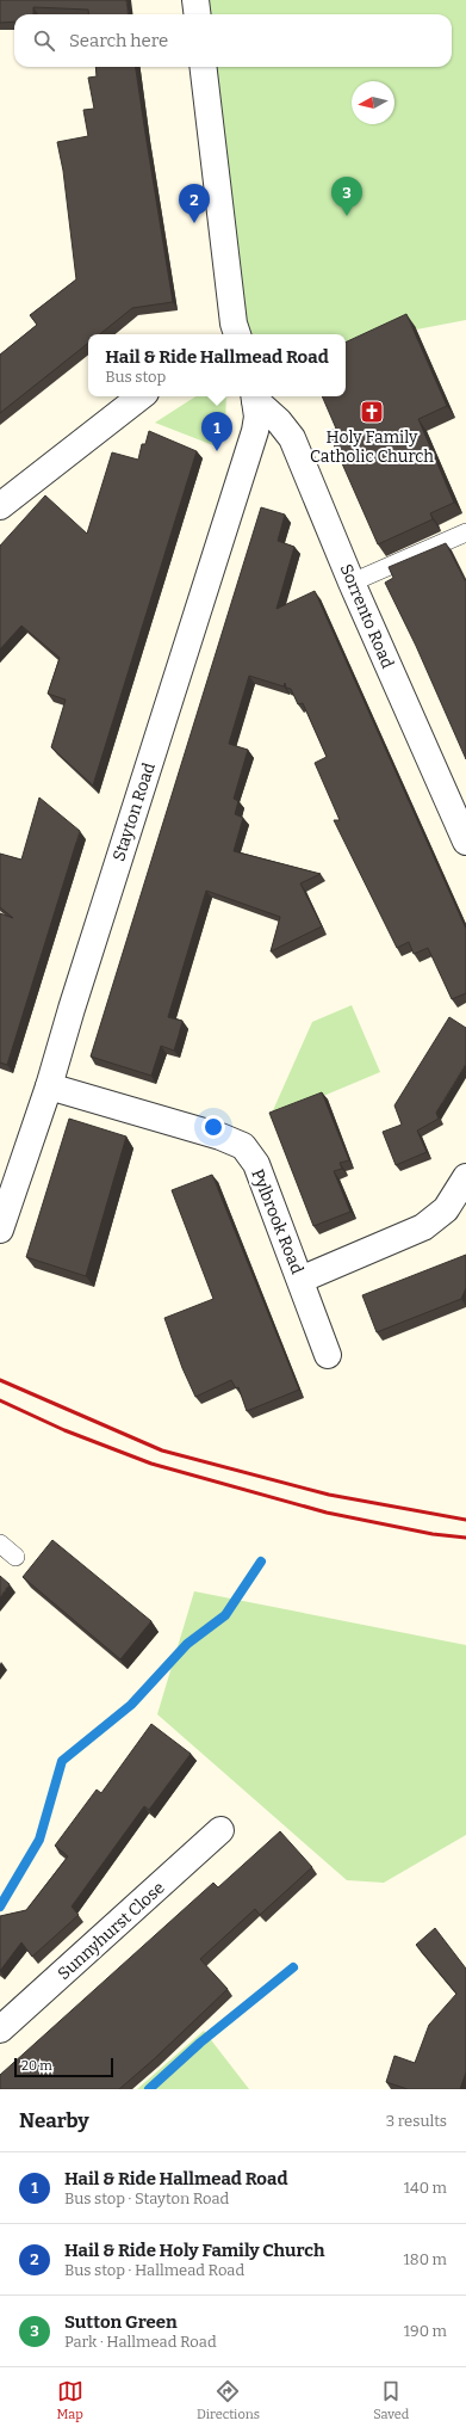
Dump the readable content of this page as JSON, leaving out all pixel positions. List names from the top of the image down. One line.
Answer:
{"streets":{"street":["Sorrento Road","Stayton Road","Pylbrook Road","Sunnyhurst Close"]},"crossings":[["Sorrento Road","Stayton Road"],["Stayton Road","Pylbrook Road"]],"places":{"church":["Holy Family Catholic Church"]},"scale_bar":"20 m","north":"left","page":{"search":"Search here","pins":["3","2","1"],"popup":["Hail & Ride Hallmead Road","Bus stop"],"scale":"20 m","heading":["Nearby","3 results"],"list":[{"mark":"1","name":"Hail & Ride Hallmead Road","note":"Bus stop · Stayton Road","value":"140 m"},{"mark":"2","name":"Hail & Ride Holy Family Church","note":"Bus stop · Hallmead Road","value":"180 m"},{"mark":"3","name":"Sutton Green","note":"Park · Hallmead Road","value":"190 m"}],"nav":["Map","Directions","Saved"]}}
